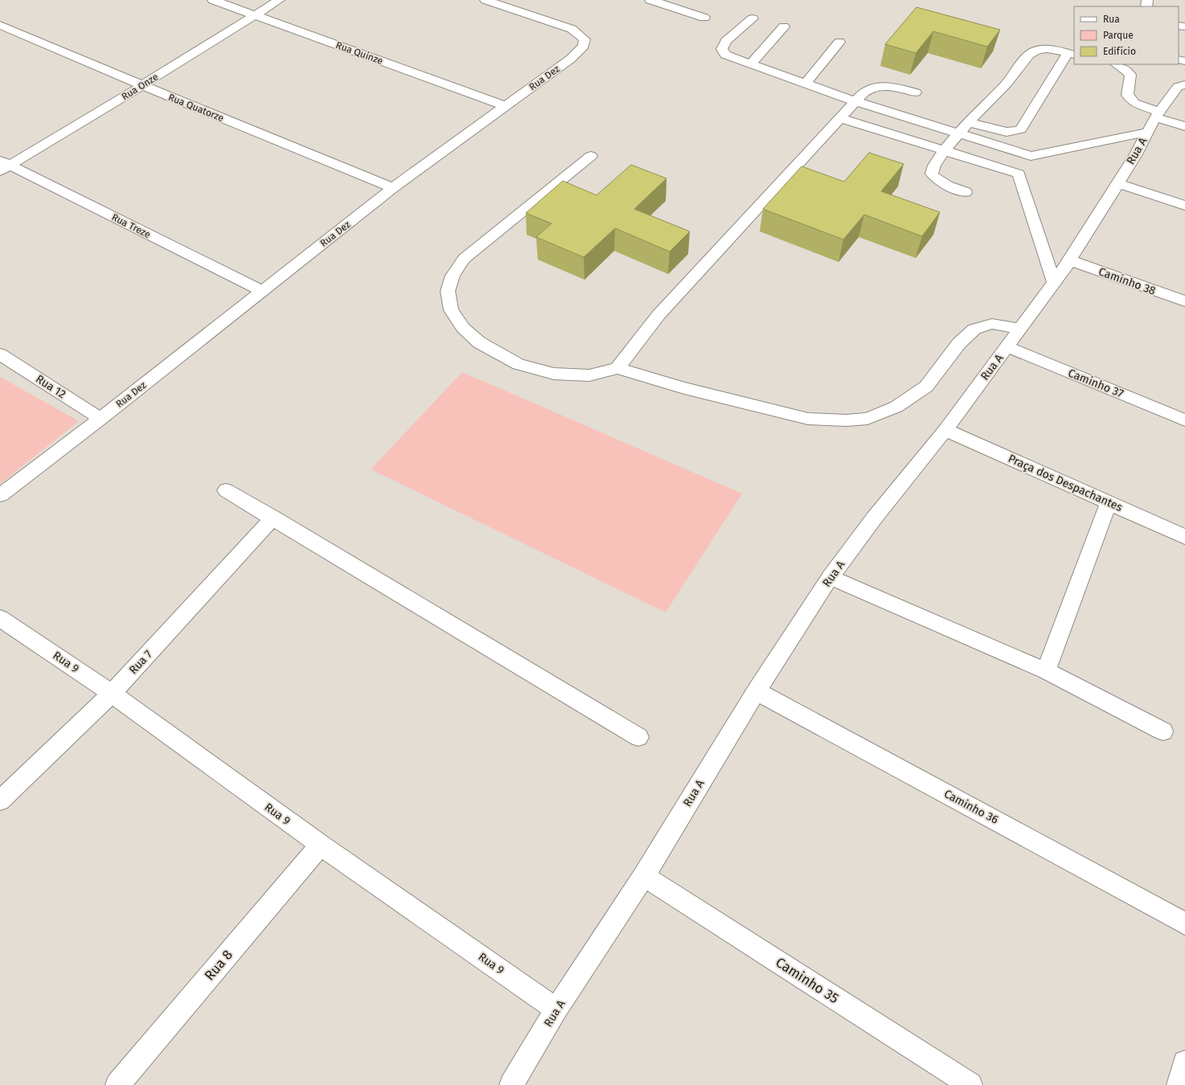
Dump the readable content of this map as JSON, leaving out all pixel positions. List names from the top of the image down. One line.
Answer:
{"streets":{"street":["Rua Quinze","Rua Dez","Rua Onze","Rua Quatorze","Rua A","Rua Treze","Caminho 38","Caminho 37","Rua 12","Praça dos Despachantes","Rua 9","Rua 7","Caminho 36","Rua 8","Caminho 35"]},"crossings":[["Rua Quinze","Rua Dez"],["Rua Quinze","Rua Onze"],["Rua Dez","Rua Quatorze"],["Rua Dez","Rua Treze"],["Rua Dez","Rua 12"],["Rua Onze","Rua Quatorze"],["Rua Onze","Rua Treze"],["Rua A","Caminho 38"],["Rua A","Caminho 37"],["Rua A","Praça dos Despachantes"],["Rua A","Rua 9"],["Rua A","Caminho 36"],["Rua A","Caminho 35"],["Rua 9","Rua 7"],["Rua 9","Rua 8"]],"legend":["Rua","Parque","Edifício"]}
